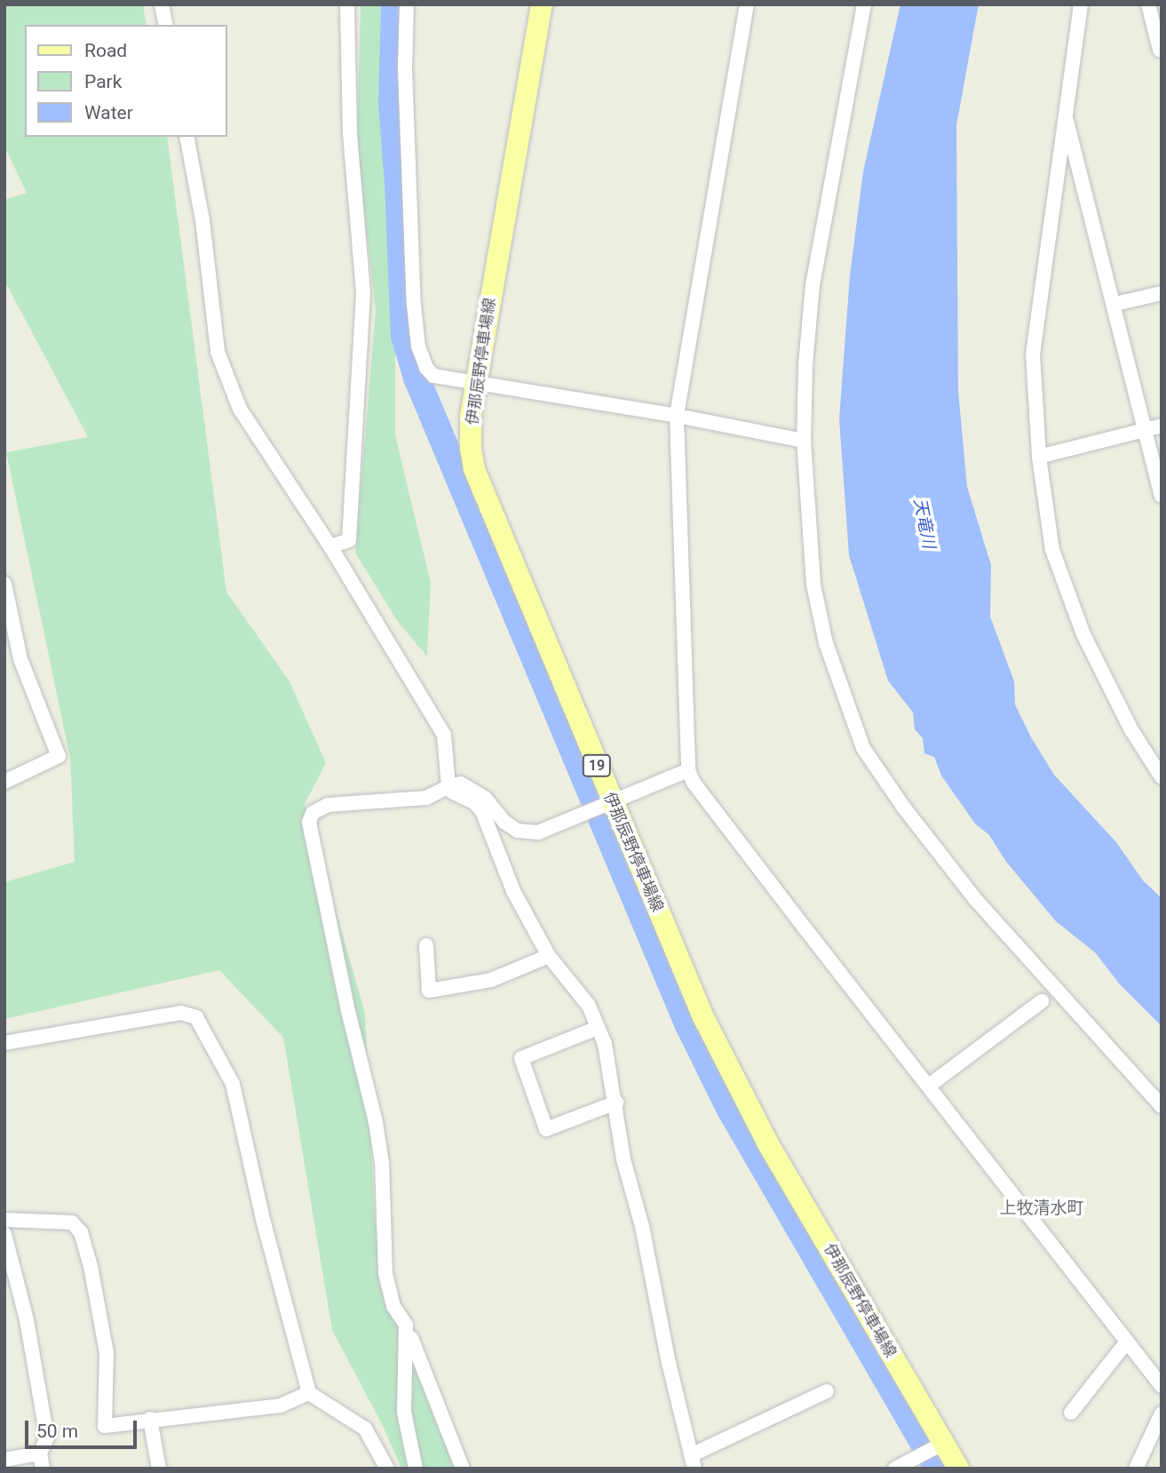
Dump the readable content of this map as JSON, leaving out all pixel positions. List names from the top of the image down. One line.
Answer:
{"streets":{"main road":["伊那辰野停車場線","19"]},"districts":["上牧清水町"],"water":["天竜川"],"legend":["Road","Park","Water"],"scale_bar":"50 m"}
